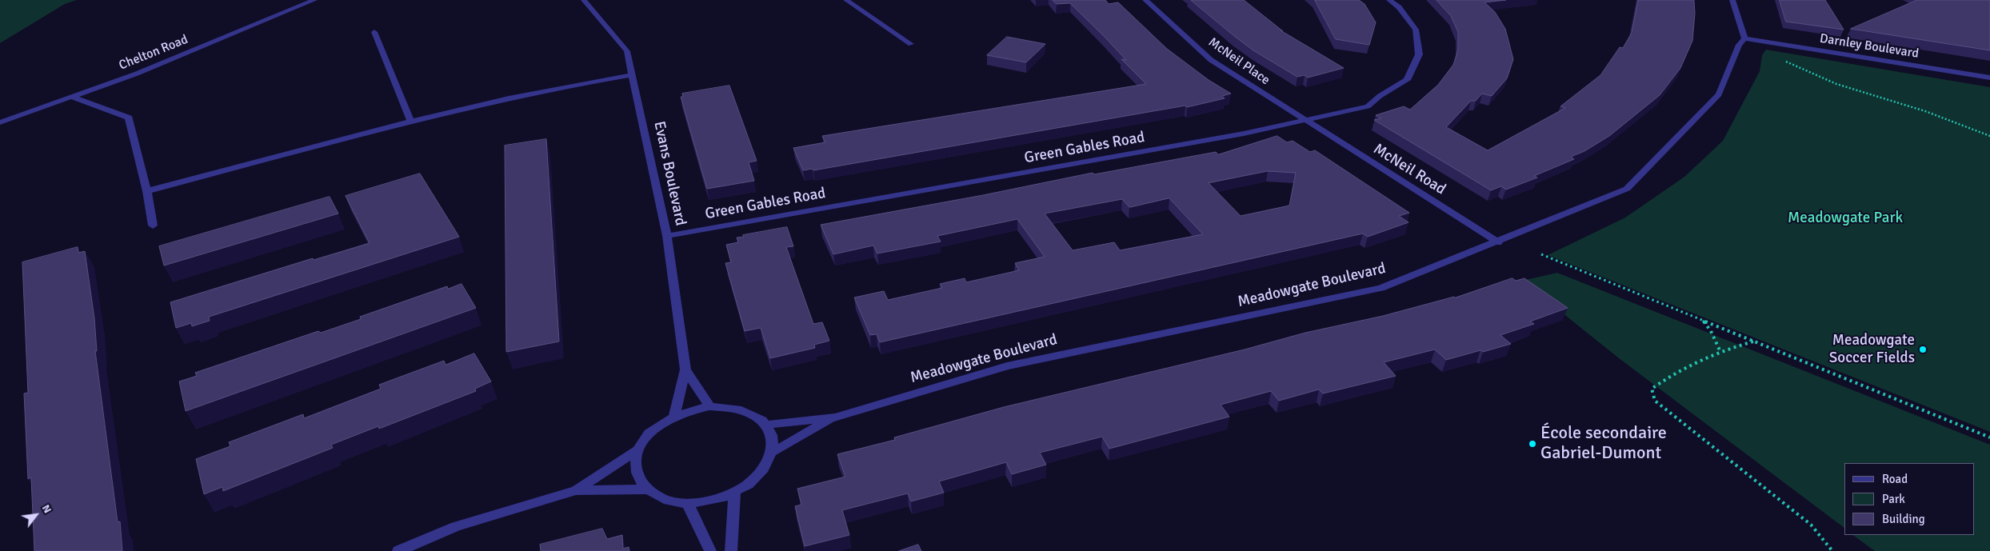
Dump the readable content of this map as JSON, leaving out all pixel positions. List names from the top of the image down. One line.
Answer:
{"streets":{"street":["Darnley Boulevard","Chelton Road","McNeil Place","Green Gables Road","McNeil Road","Evans Boulevard","Meadowgate Boulevard"]},"crossings":[["Darnley Boulevard","Meadowgate Boulevard"],["McNeil Place","Green Gables Road"],["McNeil Place","McNeil Road"],["Green Gables Road","McNeil Road"],["Green Gables Road","Evans Boulevard"],["McNeil Road","Meadowgate Boulevard"],["Evans Boulevard","Meadowgate Boulevard"]],"parks":["Meadowgate Park"],"places":["Meadowgate Soccer Fields","École secondaire Gabriel-Dumont"],"legend":["Road","Park","Building"],"north":"top right"}
